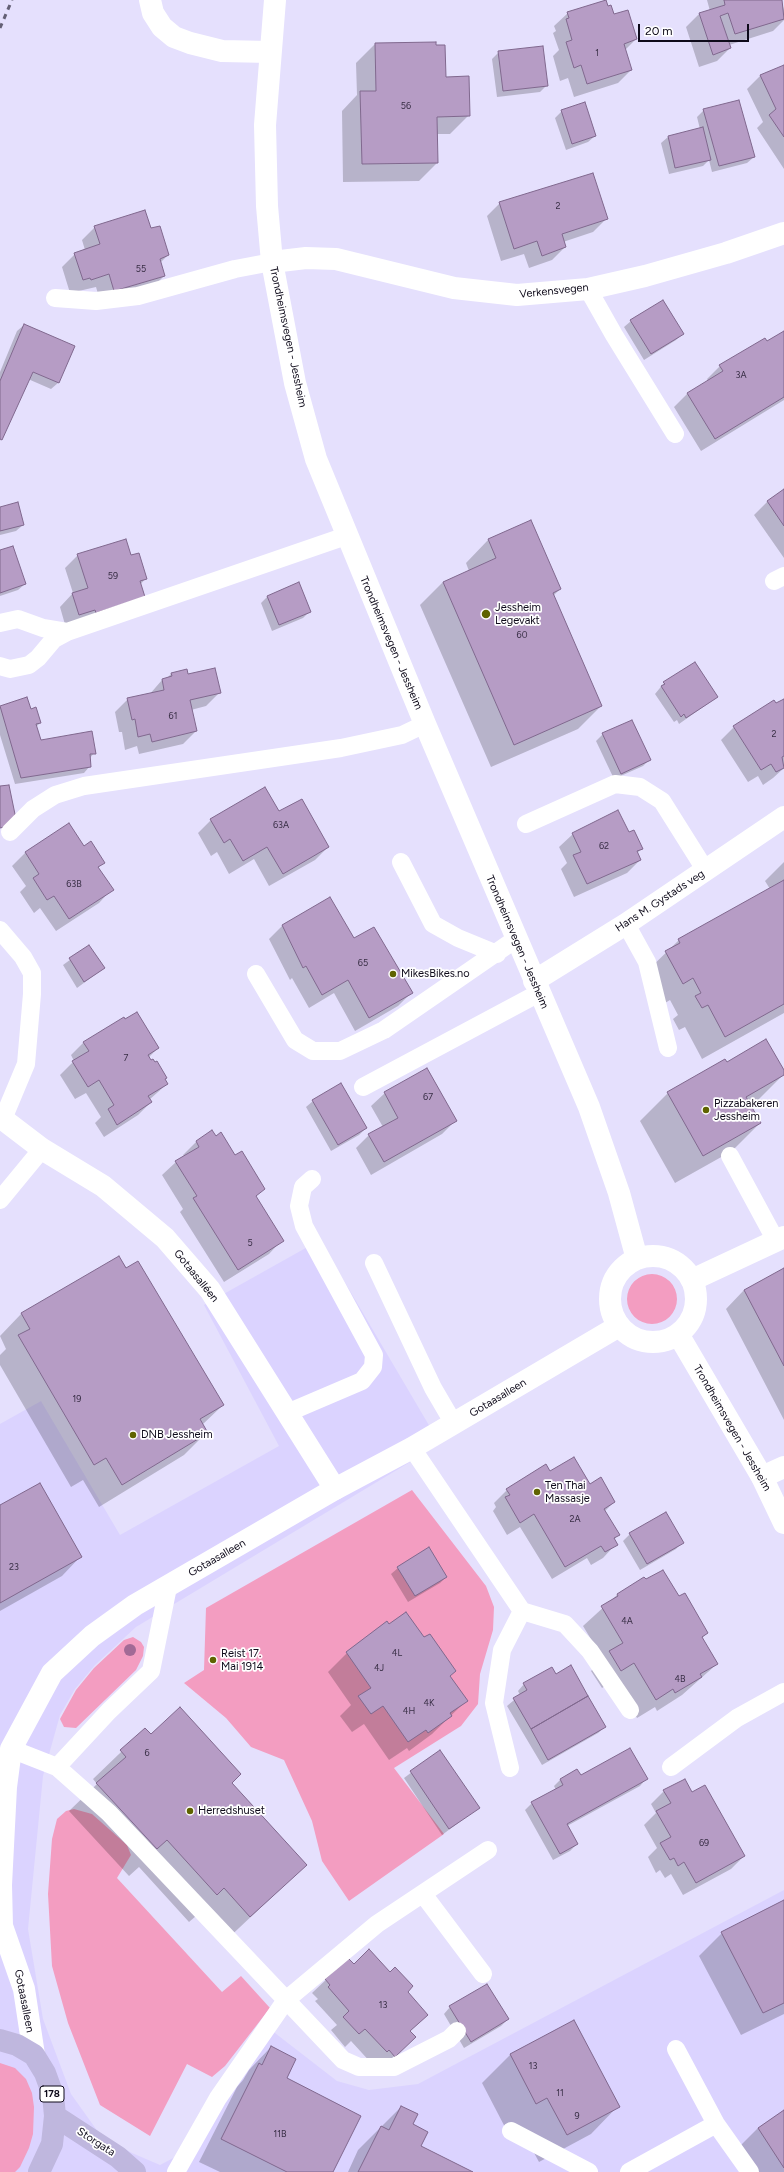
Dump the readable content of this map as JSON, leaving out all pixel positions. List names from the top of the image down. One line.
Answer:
{"streets":{"main road":["178","Storgata"],"street":["Verkensvegen","Trondheimsvegen - Jessheim","Hans M. Gystads veg","Gotaasalléen","Gotaasalleen"]},"crossings":[["Verkensvegen","Trondheimsvegen - Jessheim"],["Trondheimsvegen - Jessheim","Hans M. Gystads veg"],["Trondheimsvegen - Jessheim","Gotaasalleen"],["Gotaasalléen","Gotaasalleen"],["Gotaasalleen","178"],["178","Storgata"]],"places":["Jessheim Legevakt","MikesBikes.no","Pizzabakeren Jessheim","DNB Jessheim","Ten Thai Massasje","Reist 17. Mai 1914","Herredshuset"],"house_numbers":["1","56","2","55","3A","59","60","61","2","63A","62","63B","65","7","67","5","19","2A","23","4A","4L","4J","4B","4K","4H","6","69","13","13","11","9","11B"],"scale_bar":"20 m"}
